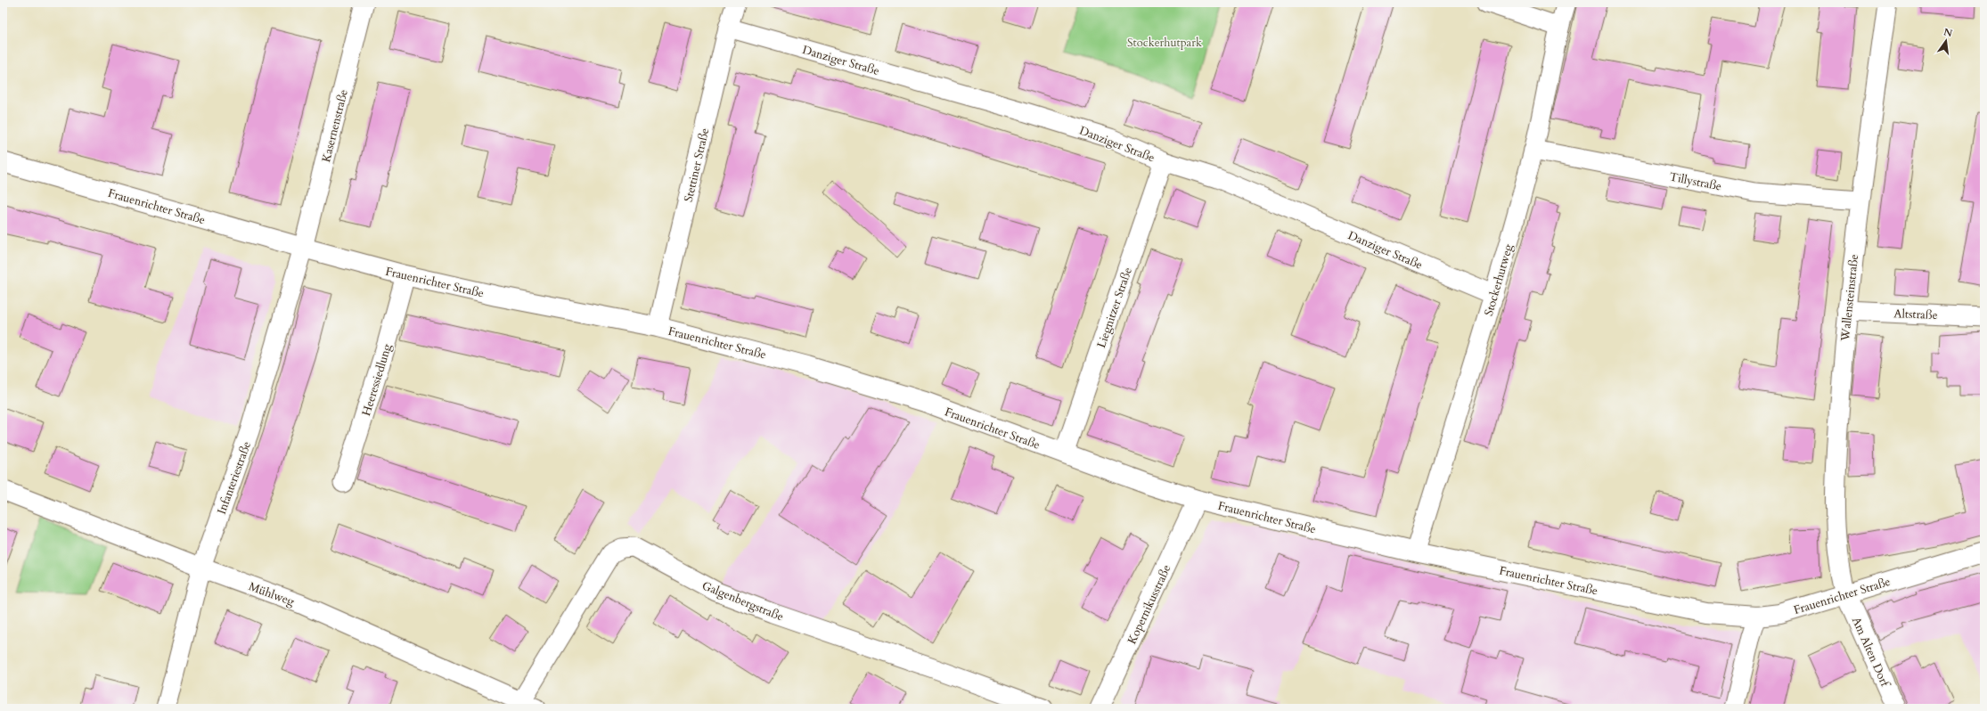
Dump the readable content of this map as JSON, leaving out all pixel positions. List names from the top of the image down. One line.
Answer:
{"streets":{"main road":["Frauenrichter Straße","Am Alten Dorf"],"street":["Danziger Straße","Kasernenstraße","Stettiner Straße","Tillystraße","Stockerhutweg","Wallensteinstraße","Liegnitzer Straße","Altstraße","Heeressiedlung","Infanteriestraße","Mühlweg","Galgenbergstraße","Kopernikusstraße"]},"crossings":[["Danziger Straße","Stettiner Straße"],["Danziger Straße","Stockerhutweg"],["Danziger Straße","Liegnitzer Straße"],["Kasernenstraße","Frauenrichter Straße"],["Kasernenstraße","Infanteriestraße"],["Stettiner Straße","Frauenrichter Straße"],["Tillystraße","Stockerhutweg"],["Tillystraße","Wallensteinstraße"],["Frauenrichter Straße","Stockerhutweg"],["Frauenrichter Straße","Wallensteinstraße"],["Frauenrichter Straße","Liegnitzer Straße"],["Frauenrichter Straße","Heeressiedlung"],["Frauenrichter Straße","Infanteriestraße"],["Frauenrichter Straße","Kopernikusstraße"],["Frauenrichter Straße","Am Alten Dorf"],["Wallensteinstraße","Altstraße"],["Wallensteinstraße","Am Alten Dorf"],["Infanteriestraße","Mühlweg"],["Mühlweg","Galgenbergstraße"]],"parks":["Stockerhutpark"],"north":"top"}
